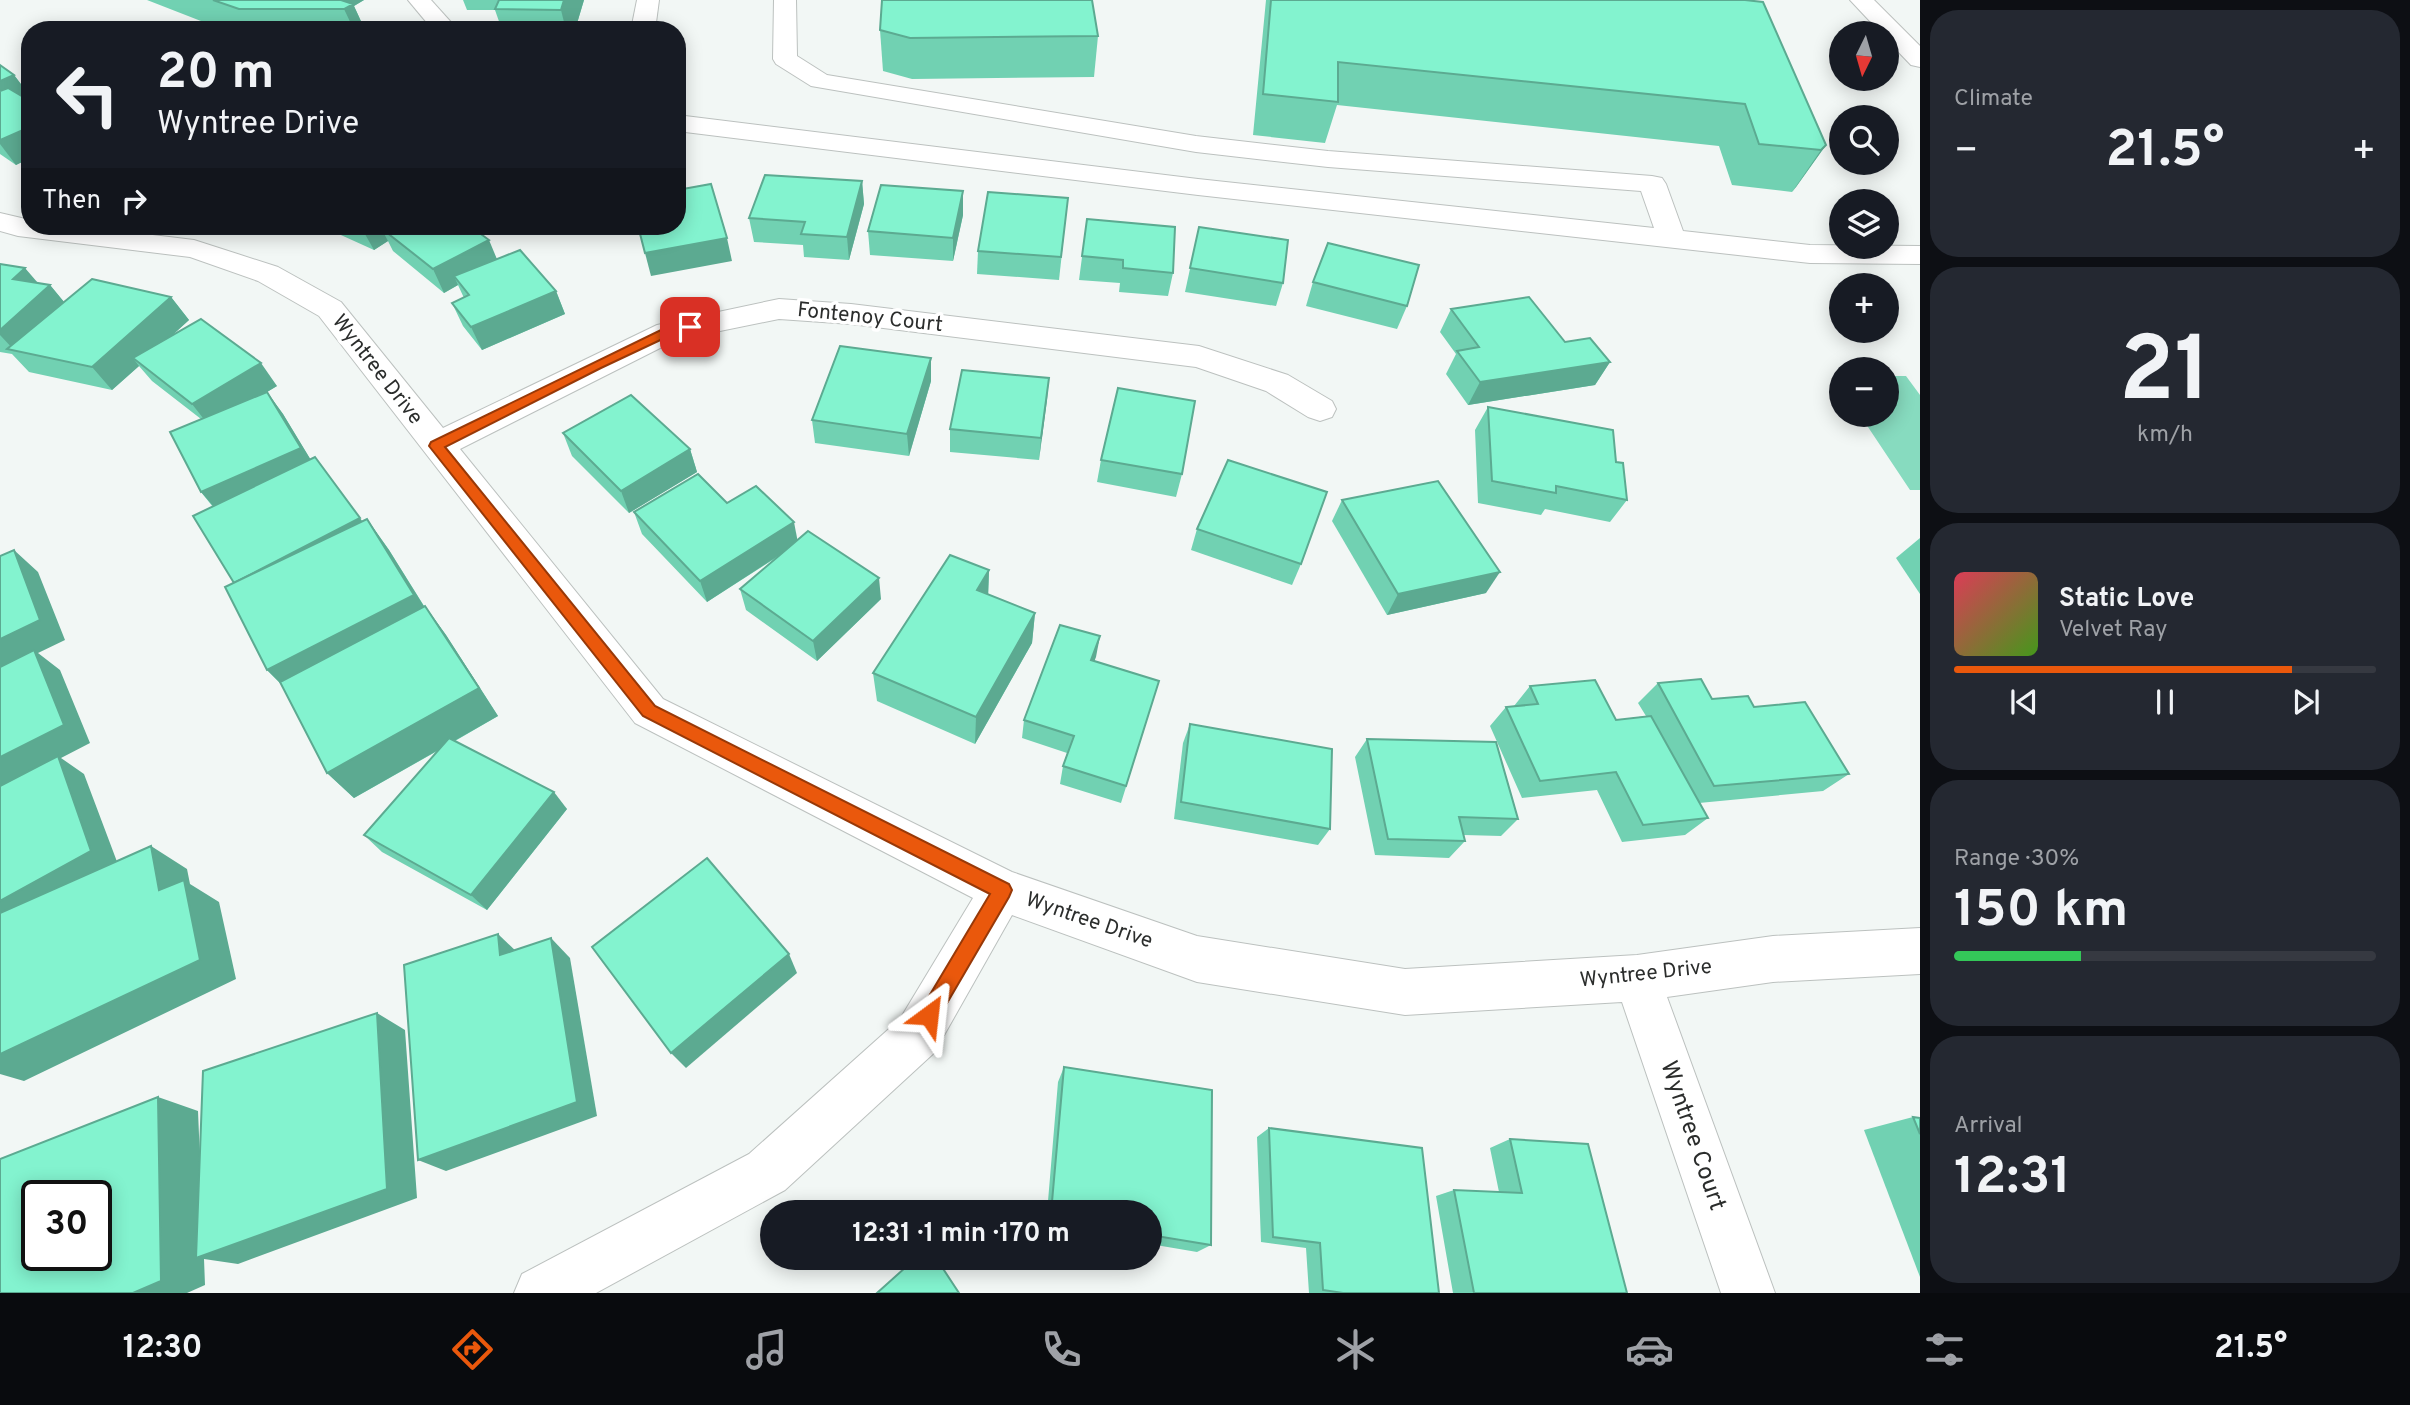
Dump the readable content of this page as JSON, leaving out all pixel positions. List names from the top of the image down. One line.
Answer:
{"streets":{"street":["Fontenoy Court","Wyntree Drive","Wyntree Court"]},"crossings":[["Fontenoy Court","Wyntree Drive"],["Wyntree Drive","Wyntree Court"]],"north":"bottom","page":{"tile":["Climate",["21","km/h"],["Range · 30%","150 km"],["Arrival","12:31"]],"map_buttons":["+","−"],"turn":["20 m","Wyntree Drive"],"heat":["−","21.5°","+"],"then":"Then","song":["Static Love","Velvet Ray"],"limit":"30","trip":"12:31 · 1 min · 170 m","tabs":["12:30","21.5°"]}}
